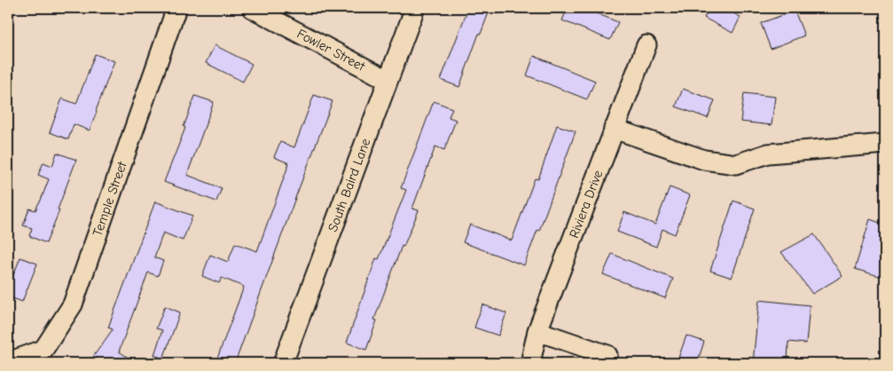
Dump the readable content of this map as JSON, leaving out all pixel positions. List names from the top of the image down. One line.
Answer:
{"streets":{"street":["Fowler Street","South Baird Lane","Temple Street","Riviera Drive"]},"crossings":[["Fowler Street","South Baird Lane"]]}
